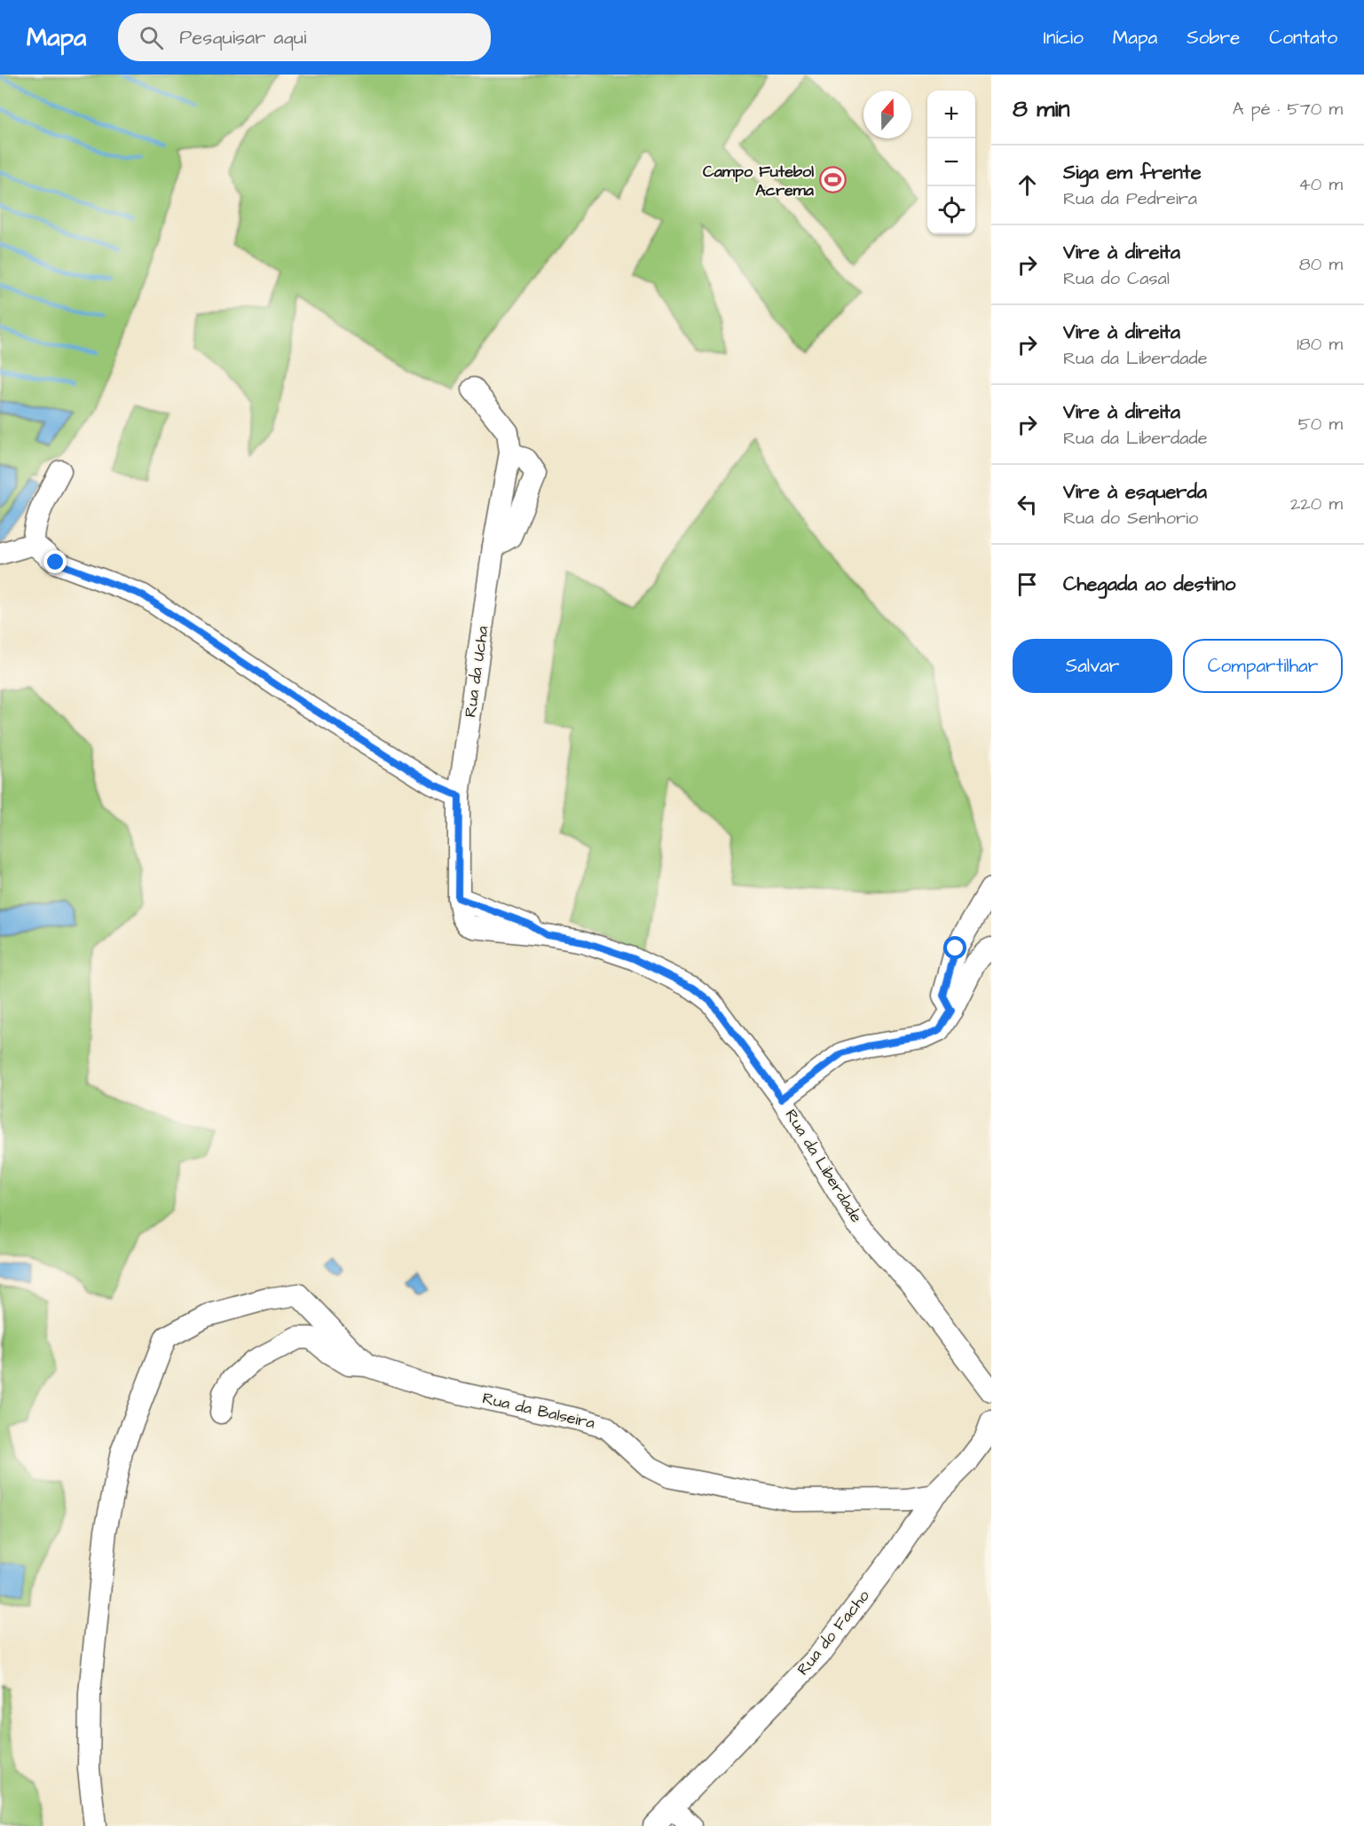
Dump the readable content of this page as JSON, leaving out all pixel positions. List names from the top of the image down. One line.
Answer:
{"streets":{"street":["Rua da Ucha","Rua da Liberdade","Rua da Balseira","Rua do Facho"]},"crossings":[["Rua da Ucha","Rua da Liberdade"],["Rua da Balseira","Rua do Facho"]],"places":{"sports":["Campo Futebol Acrema"]},"north":"top","page":{"header":"Mapa","search":"Pesquisar aqui","nav":["Início","Mapa","Sobre","Contato"],"heading":["8 min","A pé · 570 m"],"map_buttons":["+","−"],"list":[["Siga em frente","Rua da Pedreira","40 m"],["Vire à direita","Rua do Casal","80 m"],["Vire à direita","Rua da Liberdade","180 m"],["Vire à direita","Rua da Liberdade","50 m"],["Vire à esquerda","Rua do Senhorio","220 m"],"Chegada ao destino"],"buttons":["Salvar","Compartilhar"]}}
